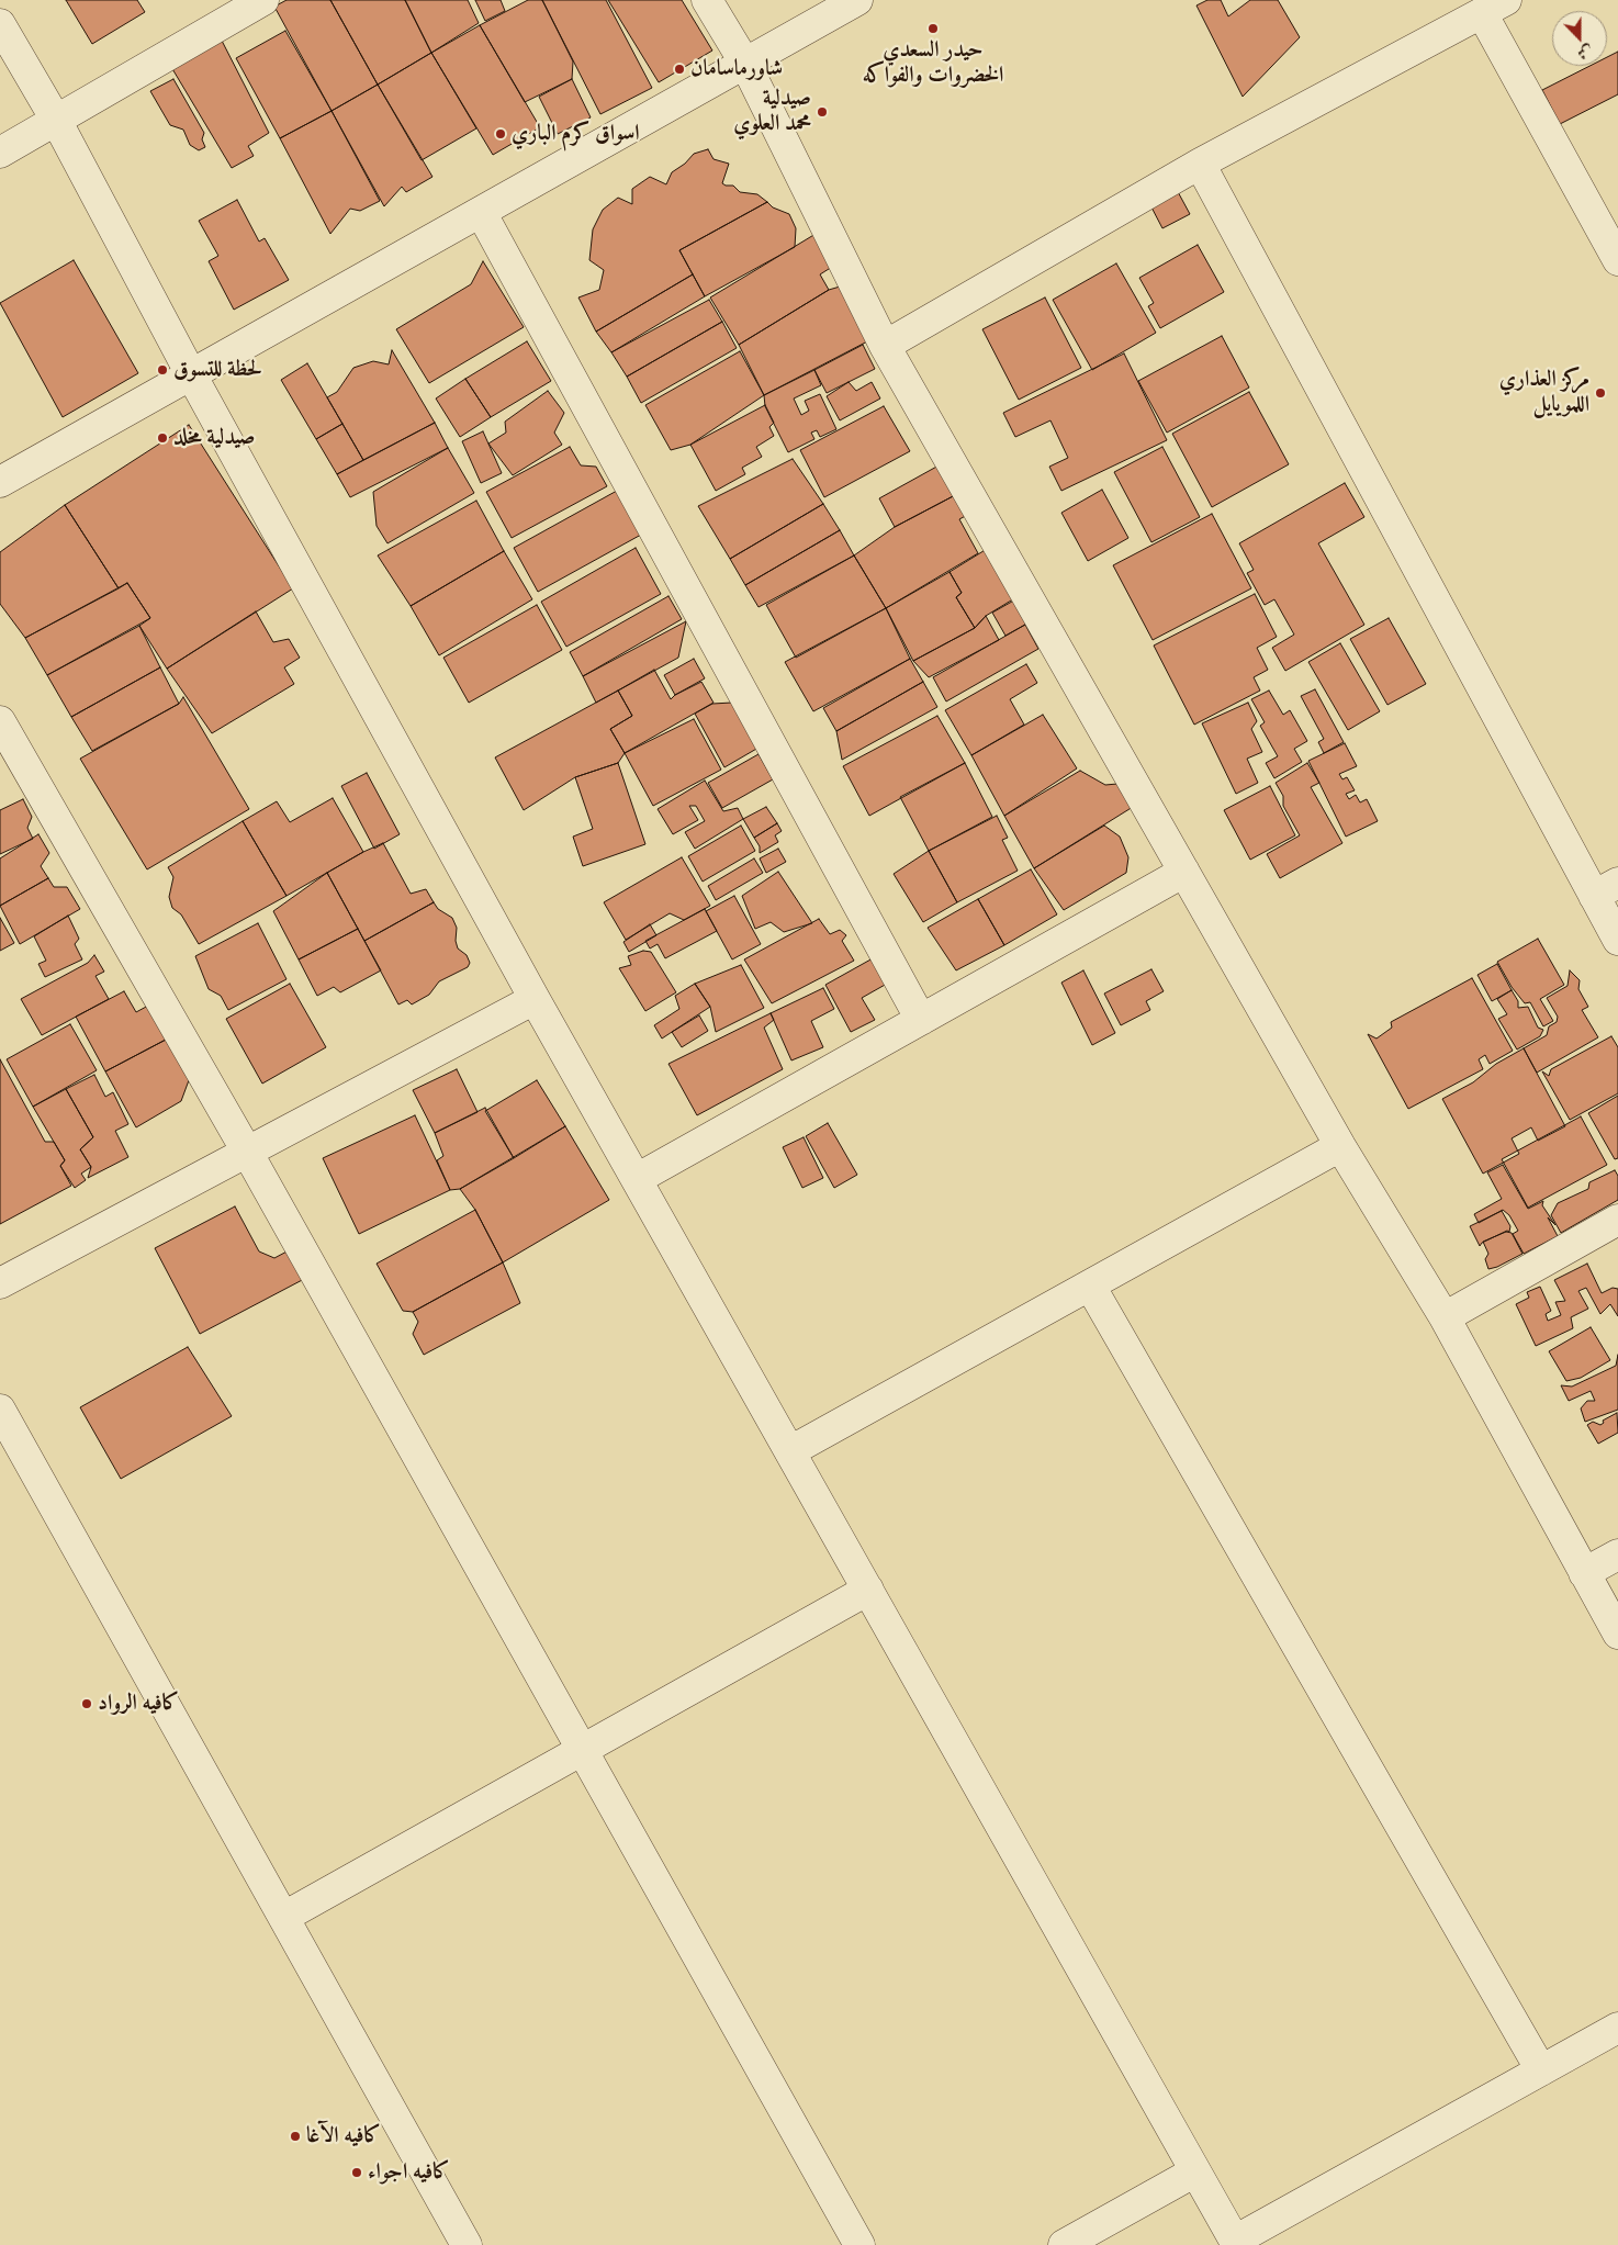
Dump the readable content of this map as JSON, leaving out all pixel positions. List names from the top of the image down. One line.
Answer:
{"places":["حيدر السعدي الخضروات والفواكه","شاورماسامان","صيدلية محمد العلوي","اسواق كرم الباري","لحظة للتسوق","مركز العذاري اللمويايل","صيدلية مخلد","كافيه الرواد","كافيه الآغا","كافيه اجواء"],"north":"bottom"}
